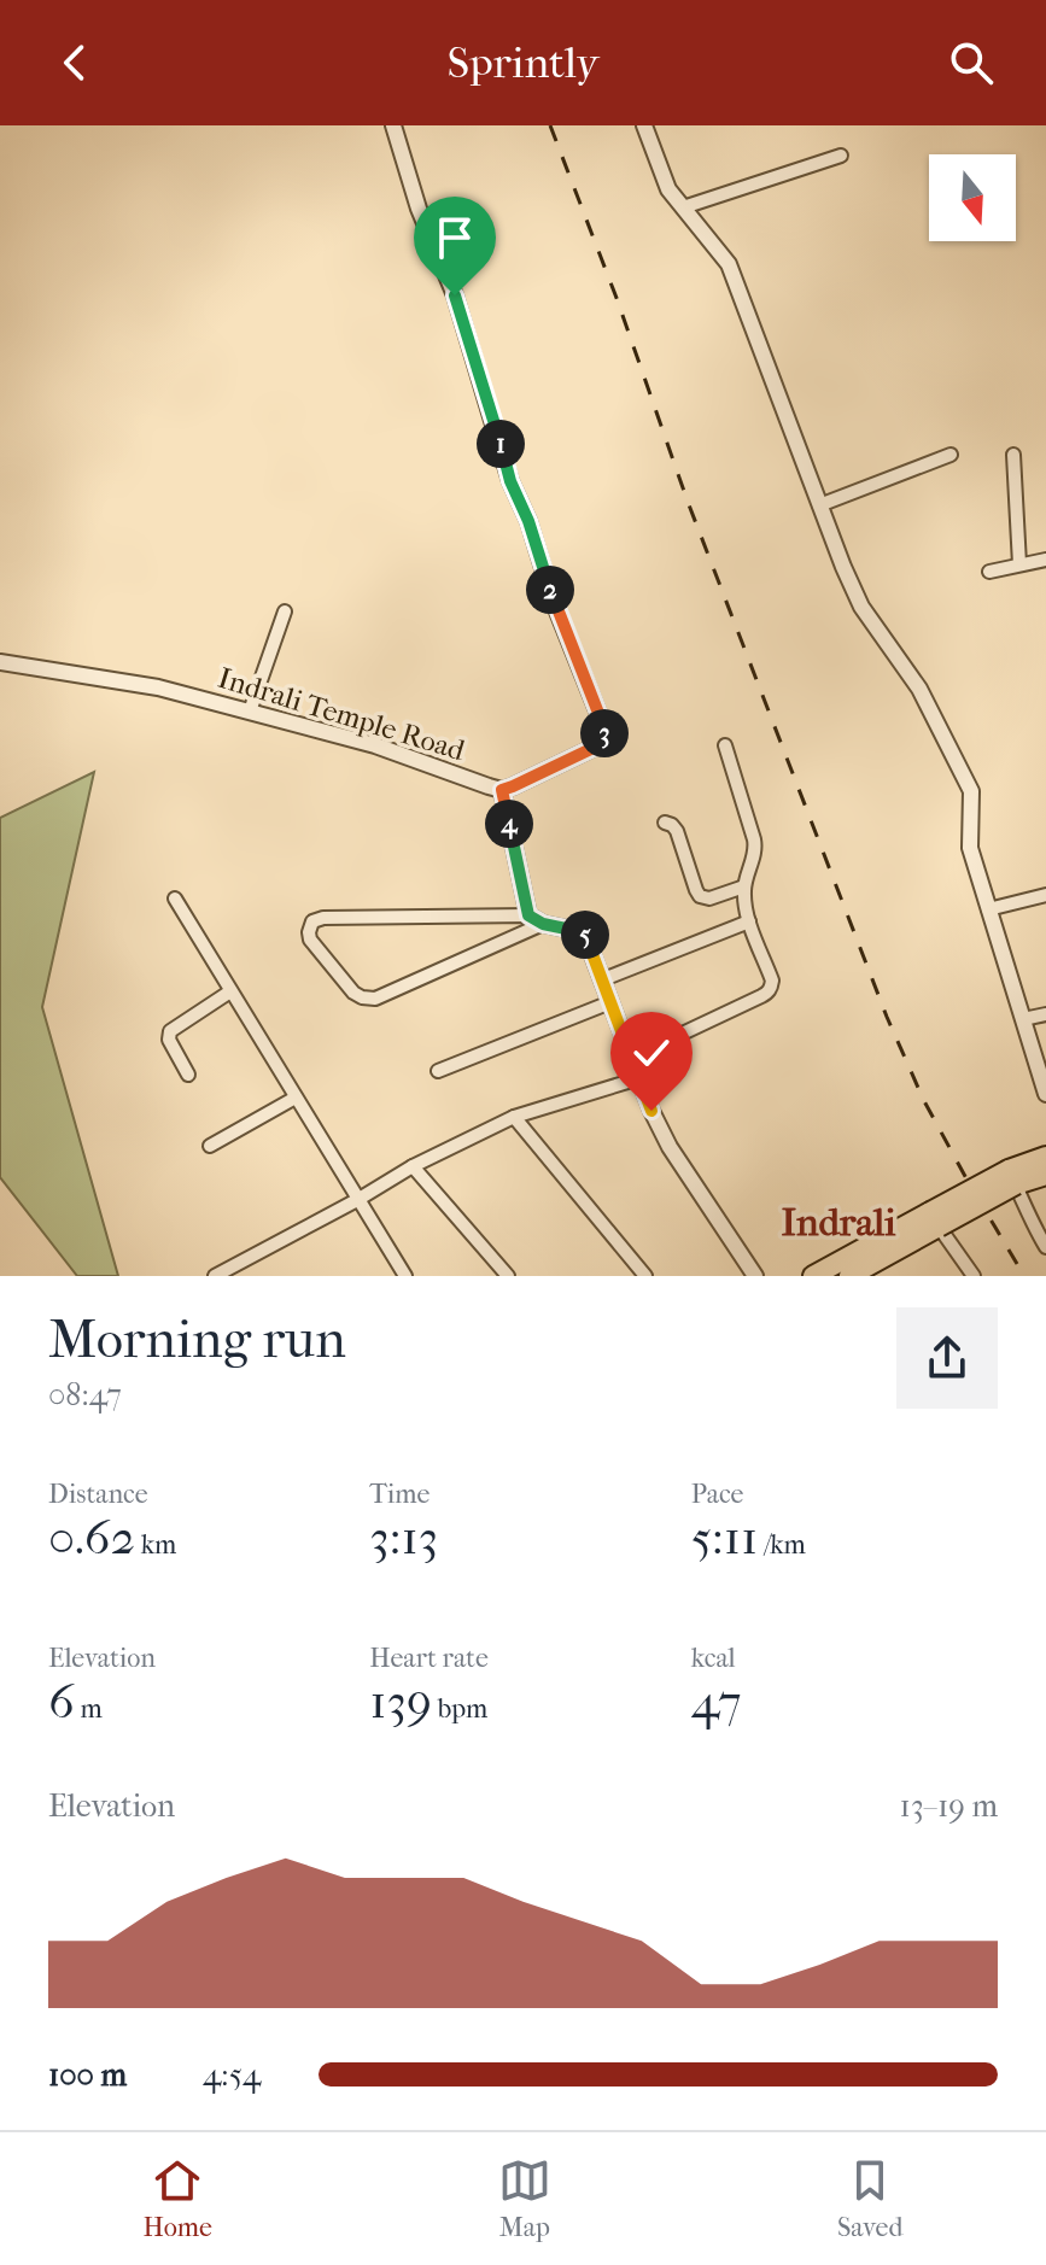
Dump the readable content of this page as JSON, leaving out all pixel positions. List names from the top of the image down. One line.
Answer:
{"streets":{"street":["Indrali Temple Road"]},"districts":["Indrali"],"north":"bottom","page":{"header":"Sprintly","pins":["1","2","3","4","5"],"heading":["Morning run","08:47"],"stats":[["Distance","0.62 km"],["Time","3:13"],["Pace","5:11 /km"],["Elevation","6 m"],["Heart rate","139 bpm"],["kcal","47"]],"chart":["Elevation","13–19 m"],"list":[{"name":"100 m","note":"4:54"}],"tabs":["Home","Map","Saved"]}}
